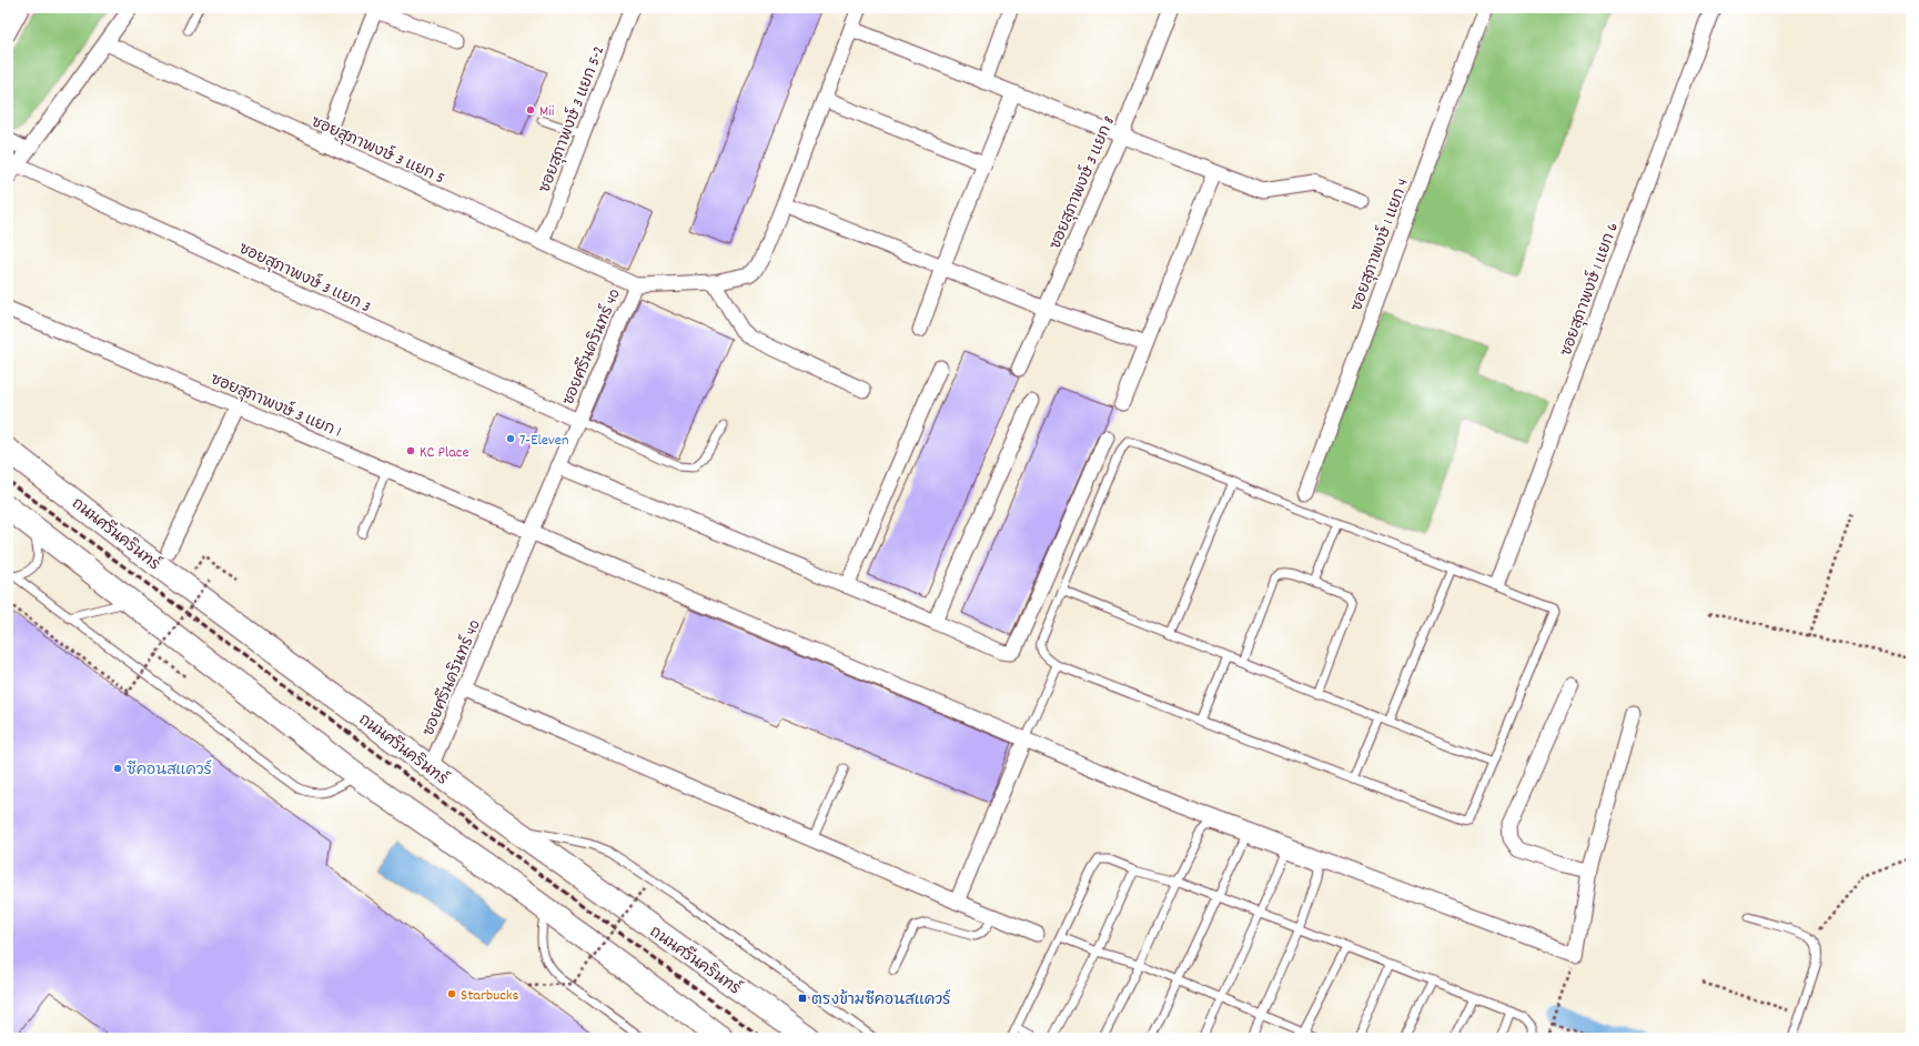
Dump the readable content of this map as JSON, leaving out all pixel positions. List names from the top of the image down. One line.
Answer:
{"streets":{"main road":["ถนนศรีนครินทร์"],"street":["ซอยสุภาพงษ์ 3 แยก 5-2","ซอยสุภาพงษ์ 3 แยก 5","ซอยสุภาพงษ์ 3 แยก 8","ซอยสุภาพงษ์ 1 แยก 4","ซอยสุภาพงษ์ 3 แยก 3","ซอยสุภาพงษ์ 1 แยก 6","ซอยศรีนครินทร์ 40","ซอยสุภาพงษ์ 3 แยก 1"]},"crossings":[["ซอยสุภาพงษ์ 3 แยก 5-2","ซอยสุภาพงษ์ 3 แยก 5"],["ซอยสุภาพงษ์ 3 แยก 5","ซอยศรีนครินทร์ 40"],["ซอยสุภาพงษ์ 3 แยก 3","ซอยศรีนครินทร์ 40"],["ซอยศรีนครินทร์ 40","ซอยสุภาพงษ์ 3 แยก 1"],["ซอยศรีนครินทร์ 40","ถนนศรีนครินทร์"]],"places":{"other":["Mii","7-Eleven","KC Place","ซีคอนสแควร์","Starbucks"],"transit":["ตรงข้ามซีคอนสแควร์"]}}
